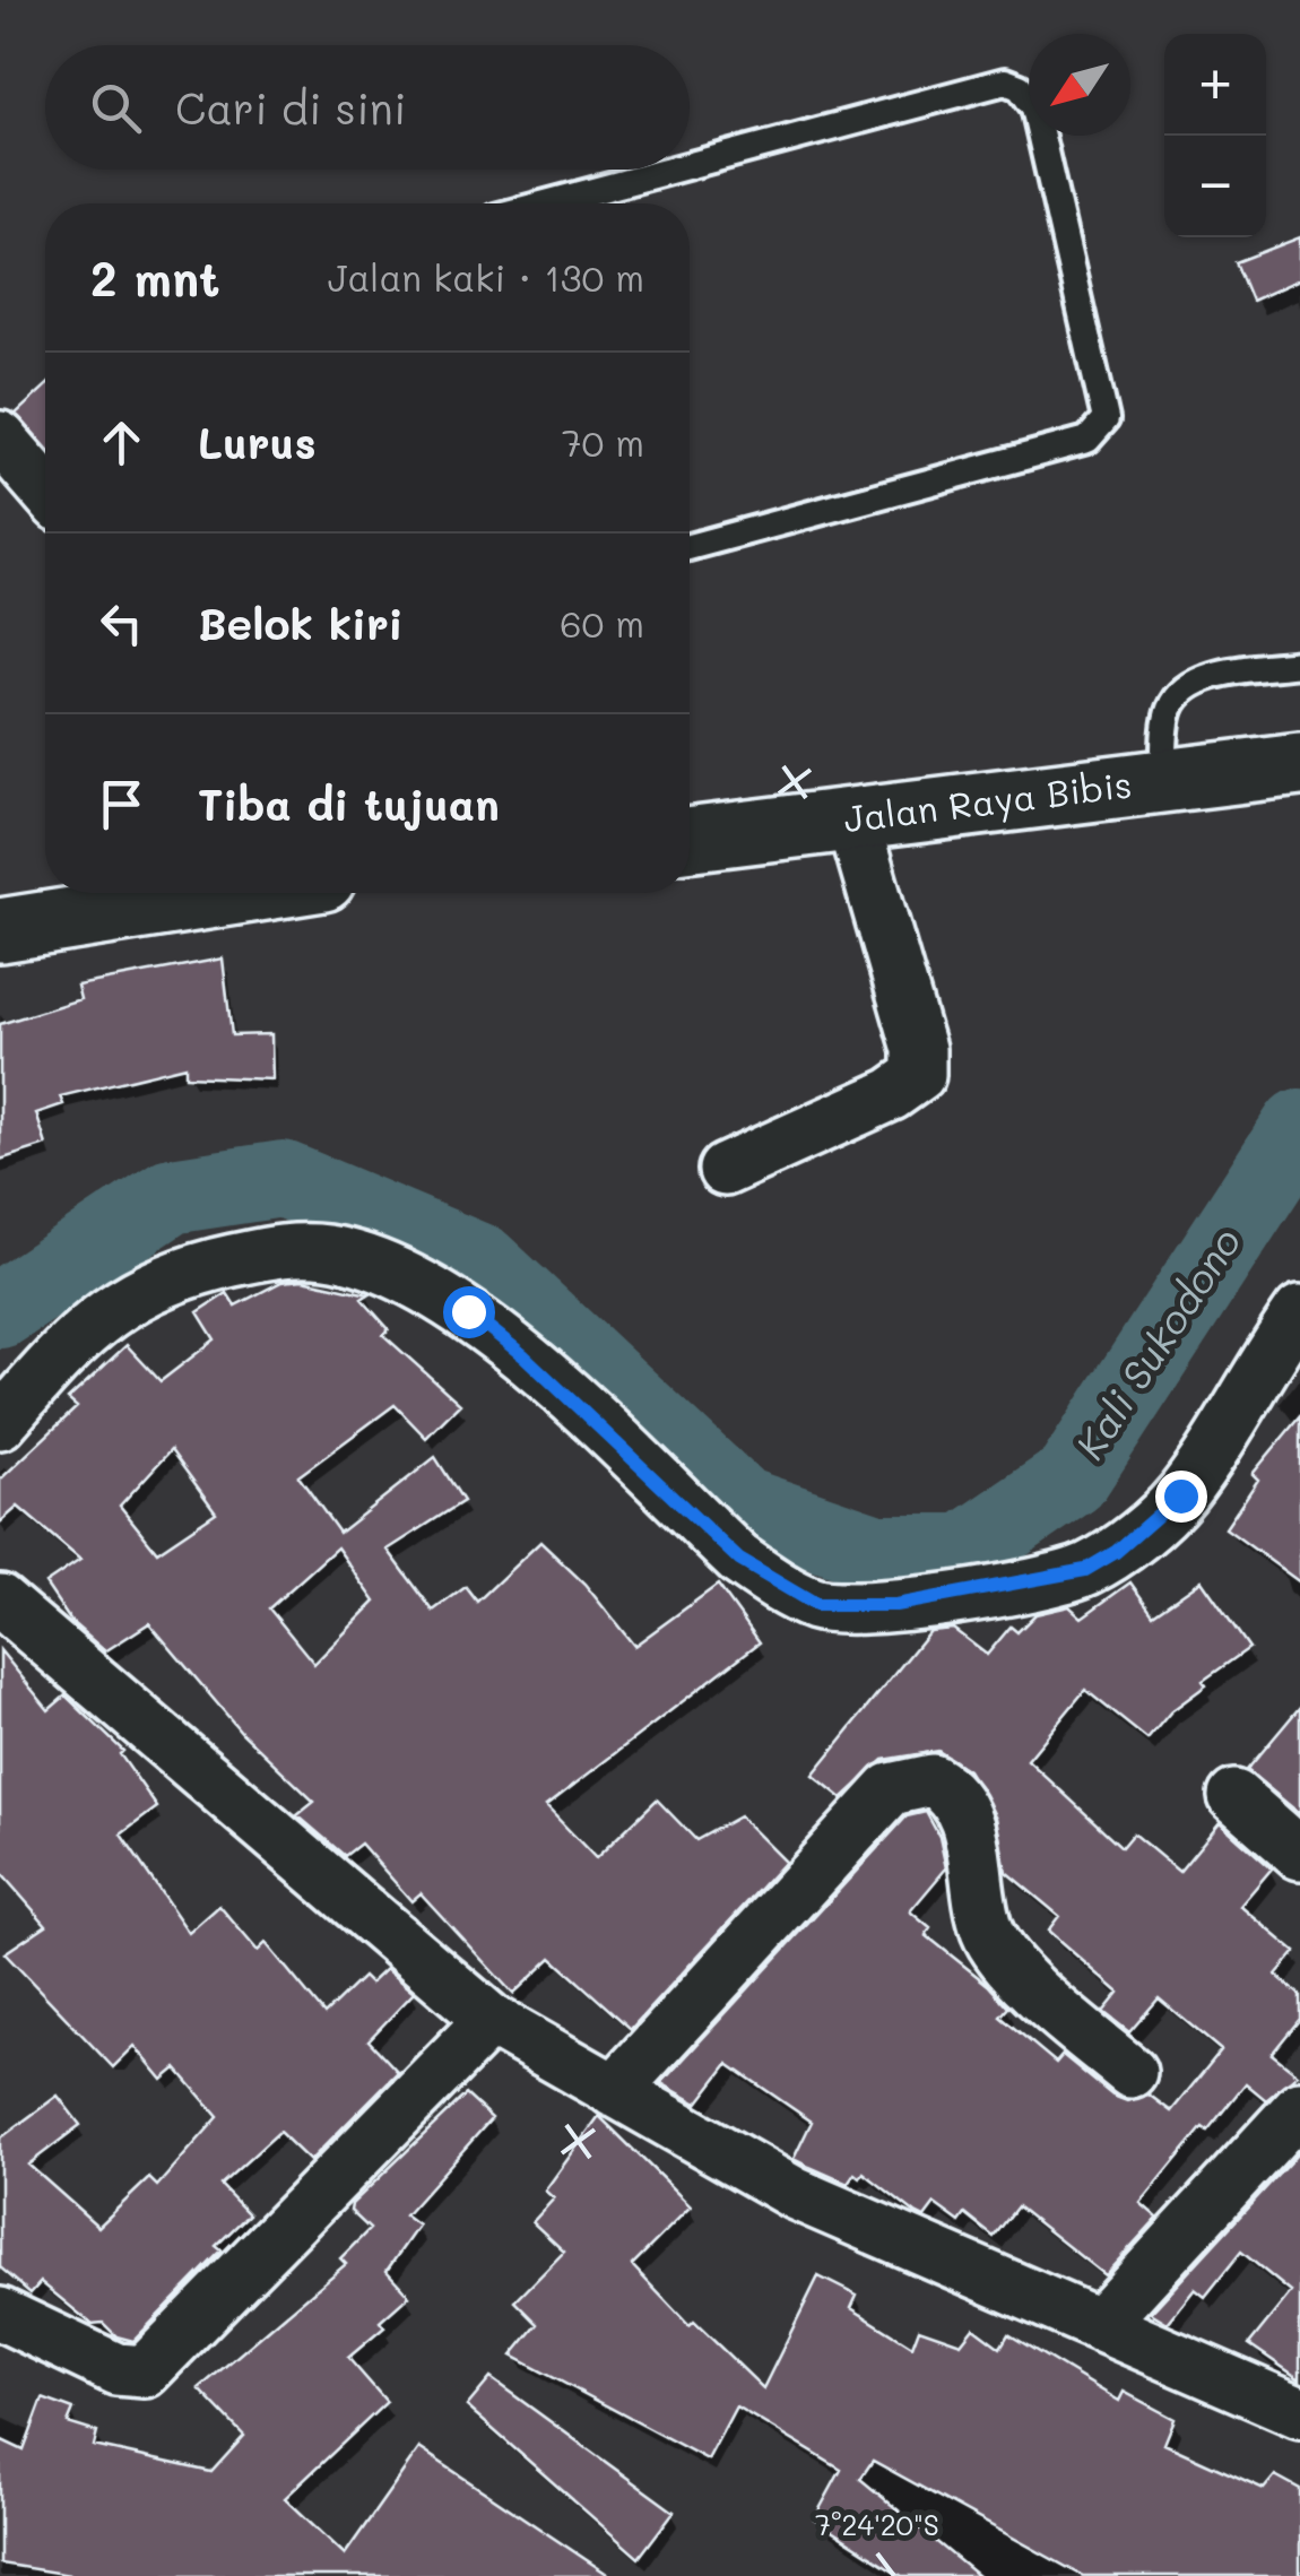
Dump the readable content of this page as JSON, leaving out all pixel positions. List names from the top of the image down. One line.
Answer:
{"streets":{"main road":["Jalan Raya Bibis"]},"water":["Kali Sukodono"],"north":"bottom left","page":{"map_buttons":["+","−"],"search":"Cari di sini","heading":["2 mnt","Jalan kaki · 130 m"],"list":[["Lurus","70 m"],["Belok kiri","60 m"],"Tiba di tujuan"]},"coordinates":["7°24'20\"S"]}
